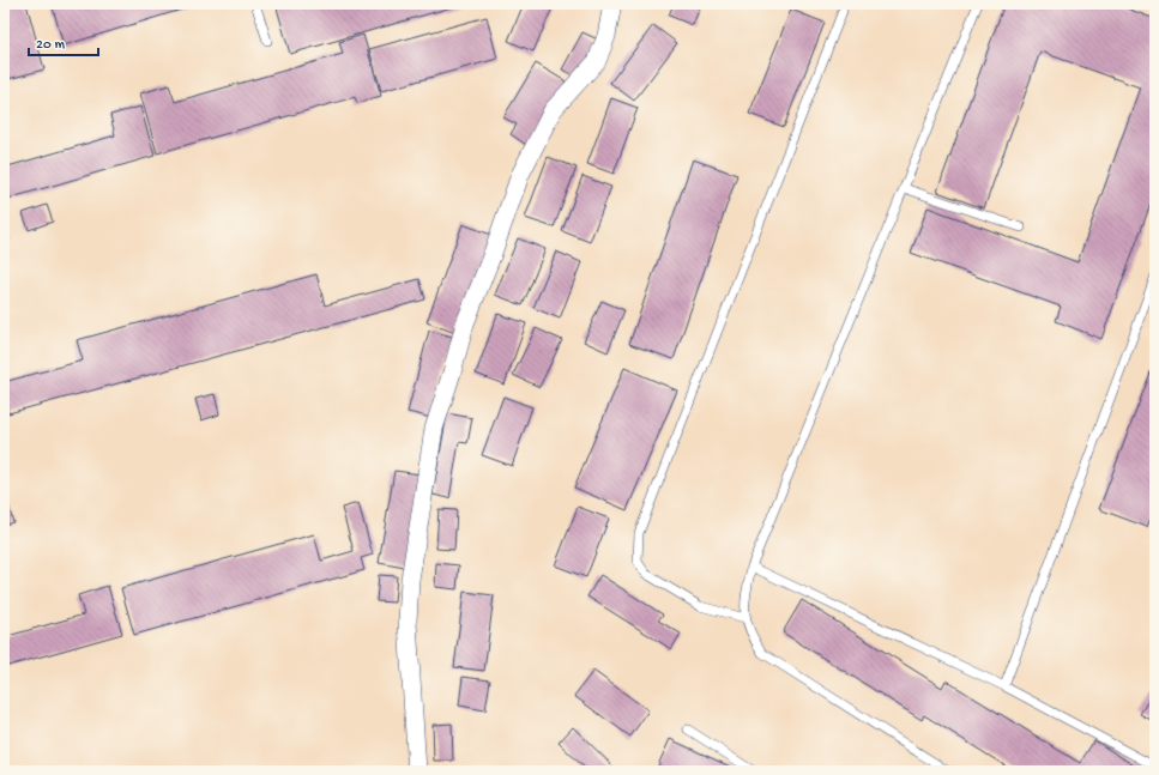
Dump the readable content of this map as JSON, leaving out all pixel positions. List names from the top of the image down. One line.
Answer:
{"scale_bar":"20 m"}
